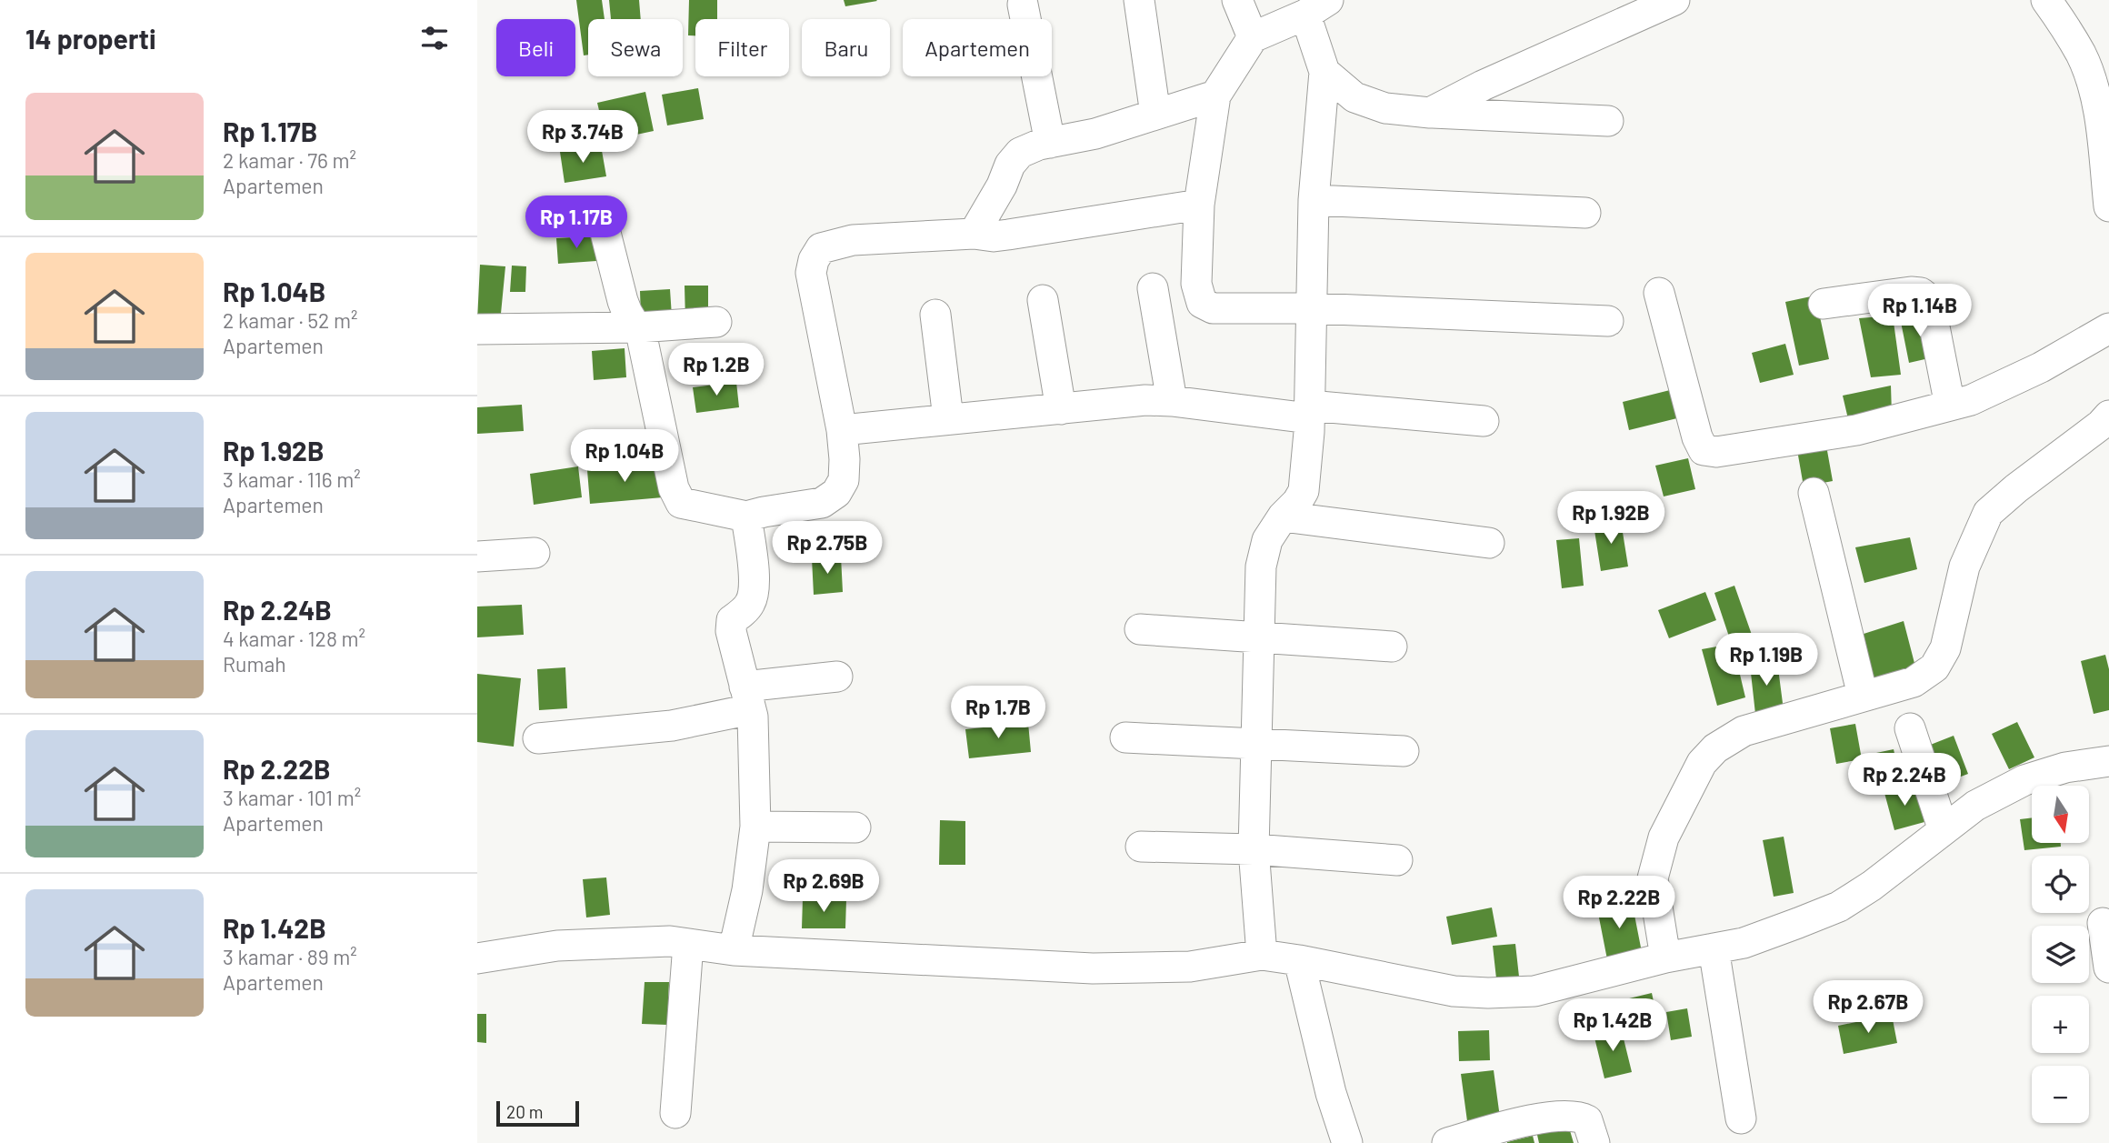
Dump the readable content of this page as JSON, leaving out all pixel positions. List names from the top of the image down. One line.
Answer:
{"scale_bar":"20 m","north":"bottom","page":{"heading":"14 properti","chip":["Beli","Sewa","Filter","Baru","Apartemen"],"list":[{"name":"Rp 1.17B","note":"2 kamar · 76 m² · Apartemen"},{"name":"Rp 1.04B","note":"2 kamar · 52 m² · Apartemen"},{"name":"Rp 1.92B","note":"3 kamar · 116 m² · Apartemen"},{"name":"Rp 2.24B","note":"4 kamar · 128 m² · Rumah"},{"name":"Rp 2.22B","note":"3 kamar · 101 m² · Apartemen"},{"name":"Rp 1.42B","note":"3 kamar · 89 m² · Apartemen"}],"price":["Rp 3.74B","Rp 1.17B","Rp 1.14B","Rp 1.2B","Rp 1.04B","Rp 1.92B","Rp 2.75B","Rp 1.19B","Rp 1.7B","Rp 2.24B","Rp 2.69B","Rp 2.22B","Rp 2.67B","Rp 1.42B"],"map_buttons":["+","−"],"scale":"20 m"}}
